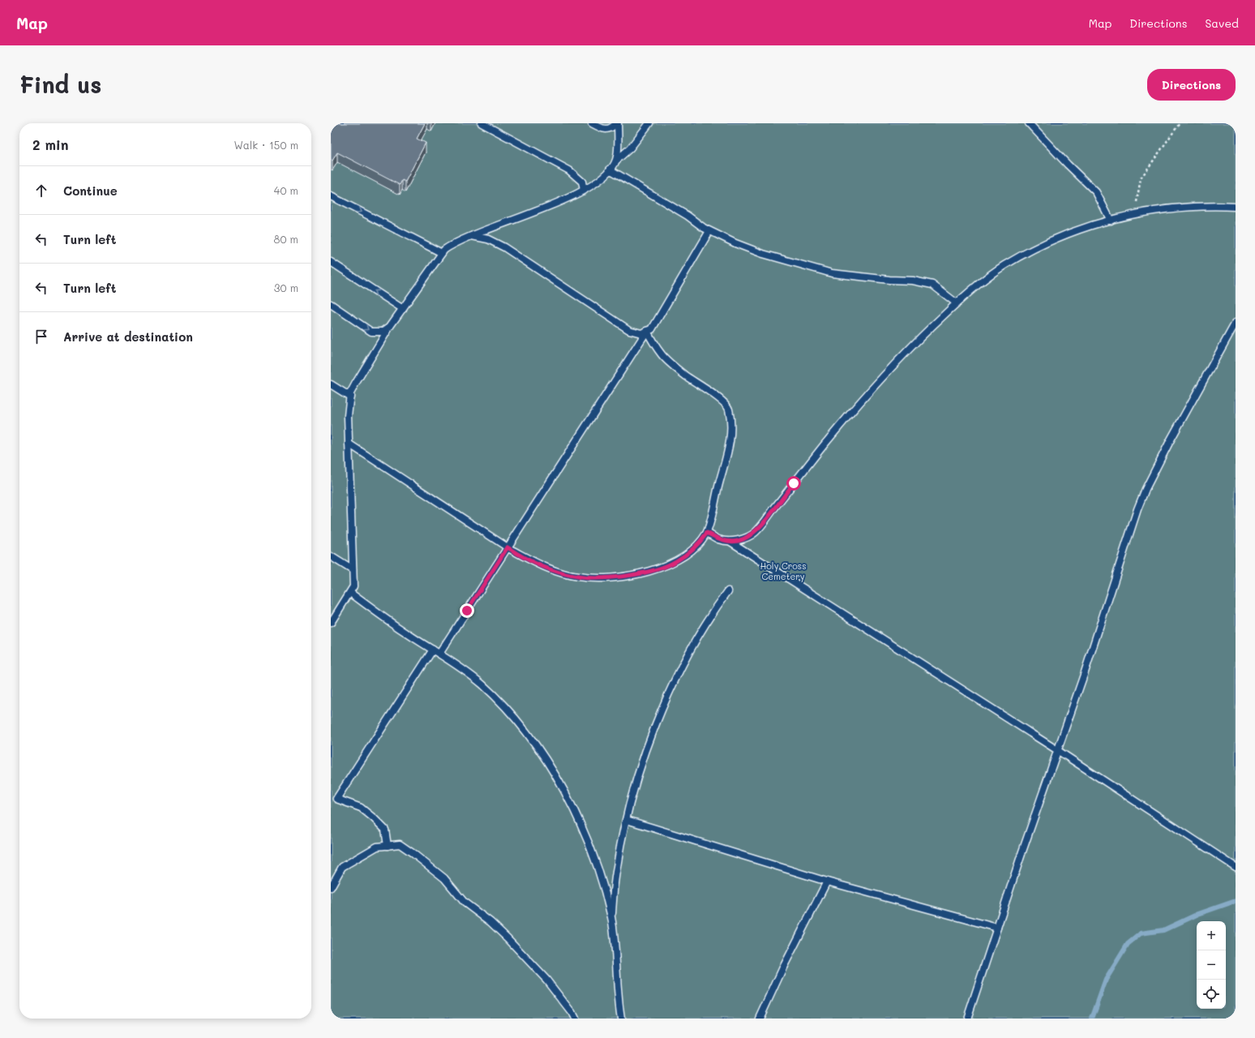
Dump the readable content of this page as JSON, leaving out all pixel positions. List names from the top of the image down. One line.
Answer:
{"parks":["Holy Cross Cemetery"],"page":{"header":"Map","nav":["Map","Directions","Saved"],"buttons":"Directions","title":"Find us","heading":["2 min","Walk · 150 m"],"list":[["Continue","40 m"],["Turn left","80 m"],["Turn left","30 m"],"Arrive at destination"],"map_buttons":["+","−"]}}
